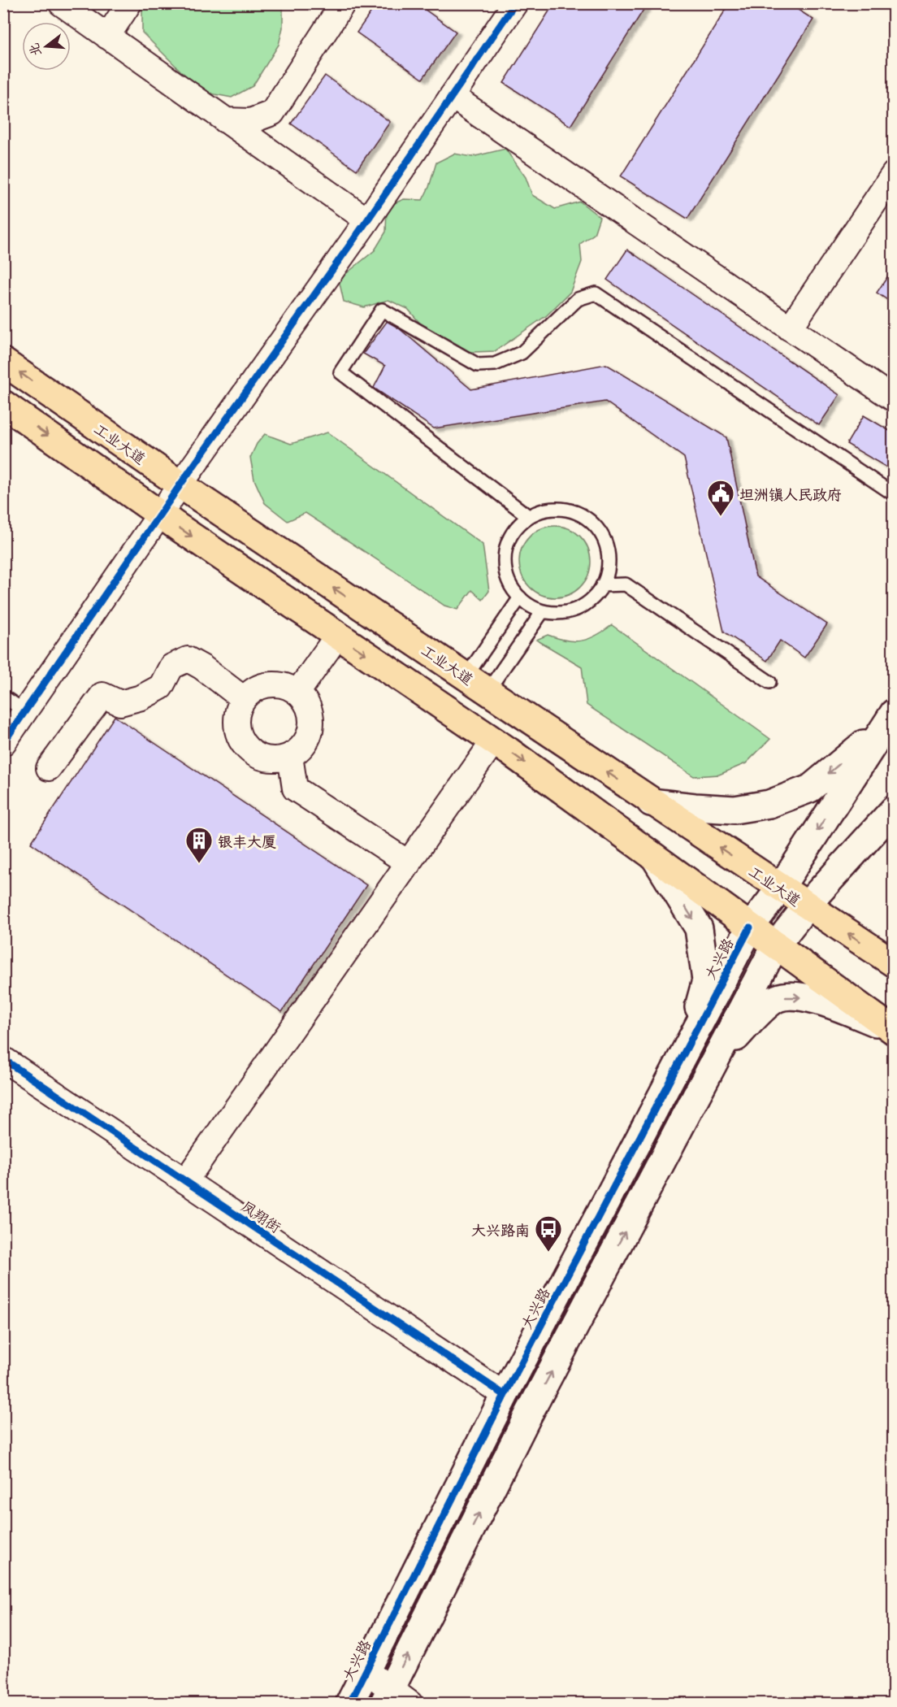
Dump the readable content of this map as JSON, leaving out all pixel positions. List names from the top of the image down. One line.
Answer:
{"streets":{"main road":["工业大道"],"street":["大兴路","凤翔街"]},"crossings":[["工业大道","大兴路"],["大兴路","凤翔街"]],"places":{"public building":["坦洲镇人民政府"],"building":["银丰大厦"],"bus stop":["大兴路南"]},"north":"left"}
